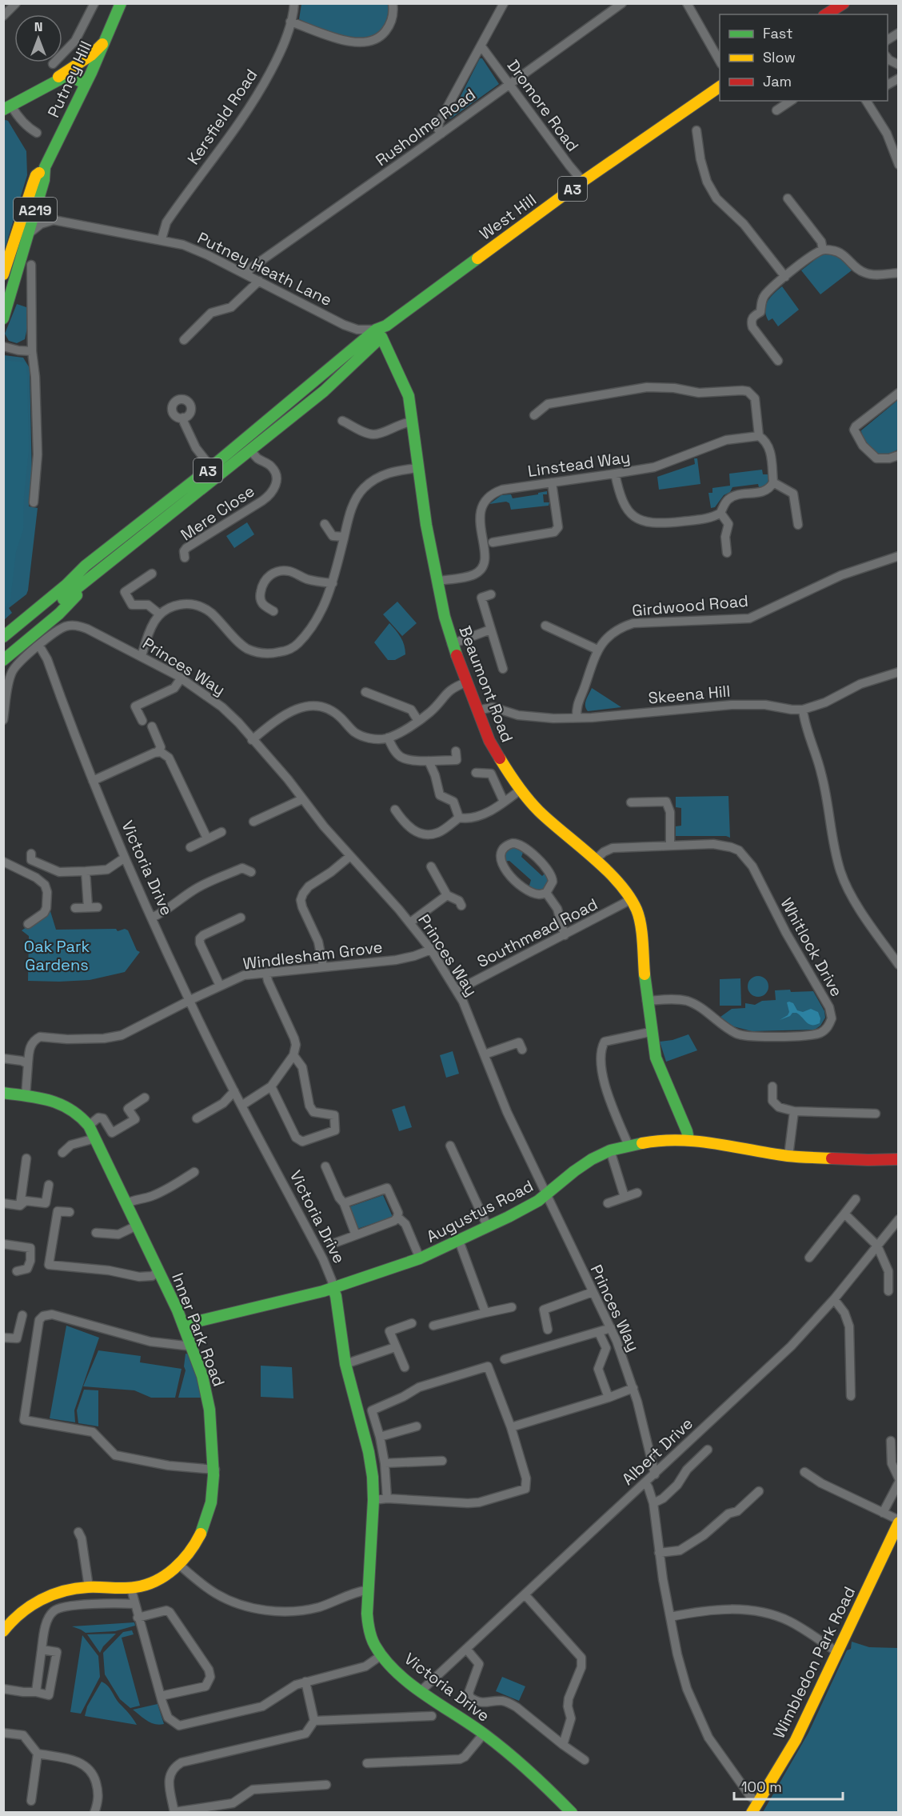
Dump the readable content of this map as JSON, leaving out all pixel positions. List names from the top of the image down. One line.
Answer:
{"streets":{"main road":["Putney Hill","A3","A219","West Hill","Beaumont Road","Victoria Drive","Augustus Road","Inner Park Road","Wimbledon Park Road"],"street":["Dromore Road","Kersfield Road","Rusholme Road","Putney Heath Lane","Linstead Way","Mere Close","Girdwood Road","Princes Way","Skeena Hill","Southmead Road","Whitlock Drive","Windlesham Grove","Albert Drive"]},"crossings":[["Putney Hill","A219"],["Dromore Road","Rusholme Road"],["Dromore Road","West Hill"],["Kersfield Road","Putney Heath Lane"],["Rusholme Road","Putney Heath Lane"],["A3","West Hill"],["A3","Putney Heath Lane"],["A3","Mere Close"],["A3","Beaumont Road"],["A219","Putney Heath Lane"],["West Hill","Putney Heath Lane"],["West Hill","Beaumont Road"],["Putney Heath Lane","Beaumont Road"],["Linstead Way","Beaumont Road"],["Girdwood Road","Skeena Hill"],["Princes Way","Victoria Drive"],["Princes Way","Southmead Road"],["Princes Way","Windlesham Grove"],["Princes Way","Augustus Road"],["Princes Way","Albert Drive"],["Beaumont Road","Skeena Hill"],["Beaumont Road","Southmead Road"],["Beaumont Road","Whitlock Drive"],["Beaumont Road","Augustus Road"],["Victoria Drive","Windlesham Grove"],["Victoria Drive","Augustus Road"],["Victoria Drive","Albert Drive"],["Windlesham Grove","Inner Park Road"],["Augustus Road","Inner Park Road"]],"parks":["Oak Park Gardens"],"legend":["Fast","Slow","Jam"],"scale_bar":"100 m","north":"top"}
